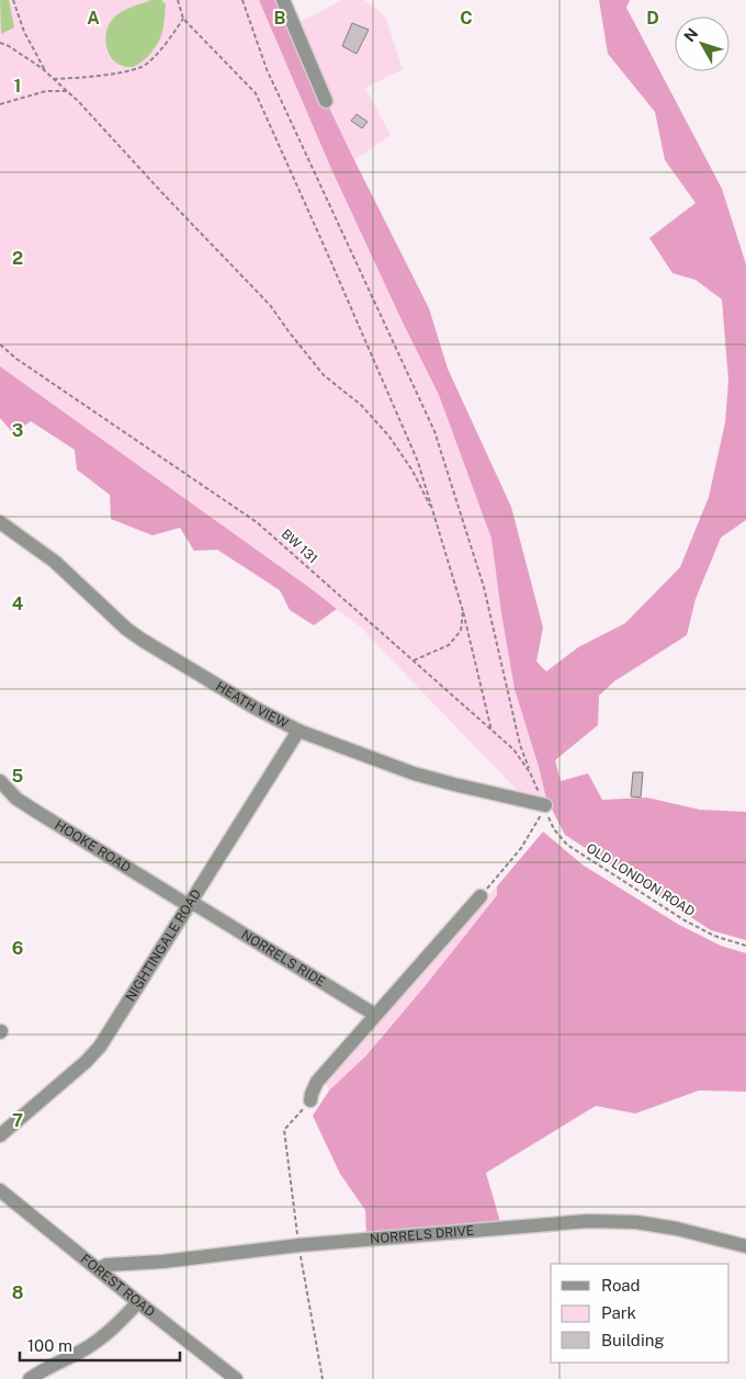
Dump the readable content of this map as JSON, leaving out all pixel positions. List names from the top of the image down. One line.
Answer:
{"streets":{"street":["HEATH VIEW","HOOKE ROAD","NIGHTINGALE ROAD","NORRELS RIDE","NORRELS DRIVE","FOREST ROAD"],"path":["BW 131","OLD LONDON ROAD"]},"crossings":[["BW 131","HEATH VIEW"],["BW 131","OLD LONDON ROAD"],["HEATH VIEW","OLD LONDON ROAD"],["HEATH VIEW","NIGHTINGALE ROAD"],["HOOKE ROAD","NIGHTINGALE ROAD"],["HOOKE ROAD","NORRELS RIDE"],["NIGHTINGALE ROAD","NORRELS RIDE"],["NORRELS DRIVE","FOREST ROAD"]],"legend":["Road","Park","Building"],"scale_bar":"100 m","north":"top left","grid":{"columns":["A","B","C","D"],"rows":["1","2","3","4","5","6","7","8"]}}
